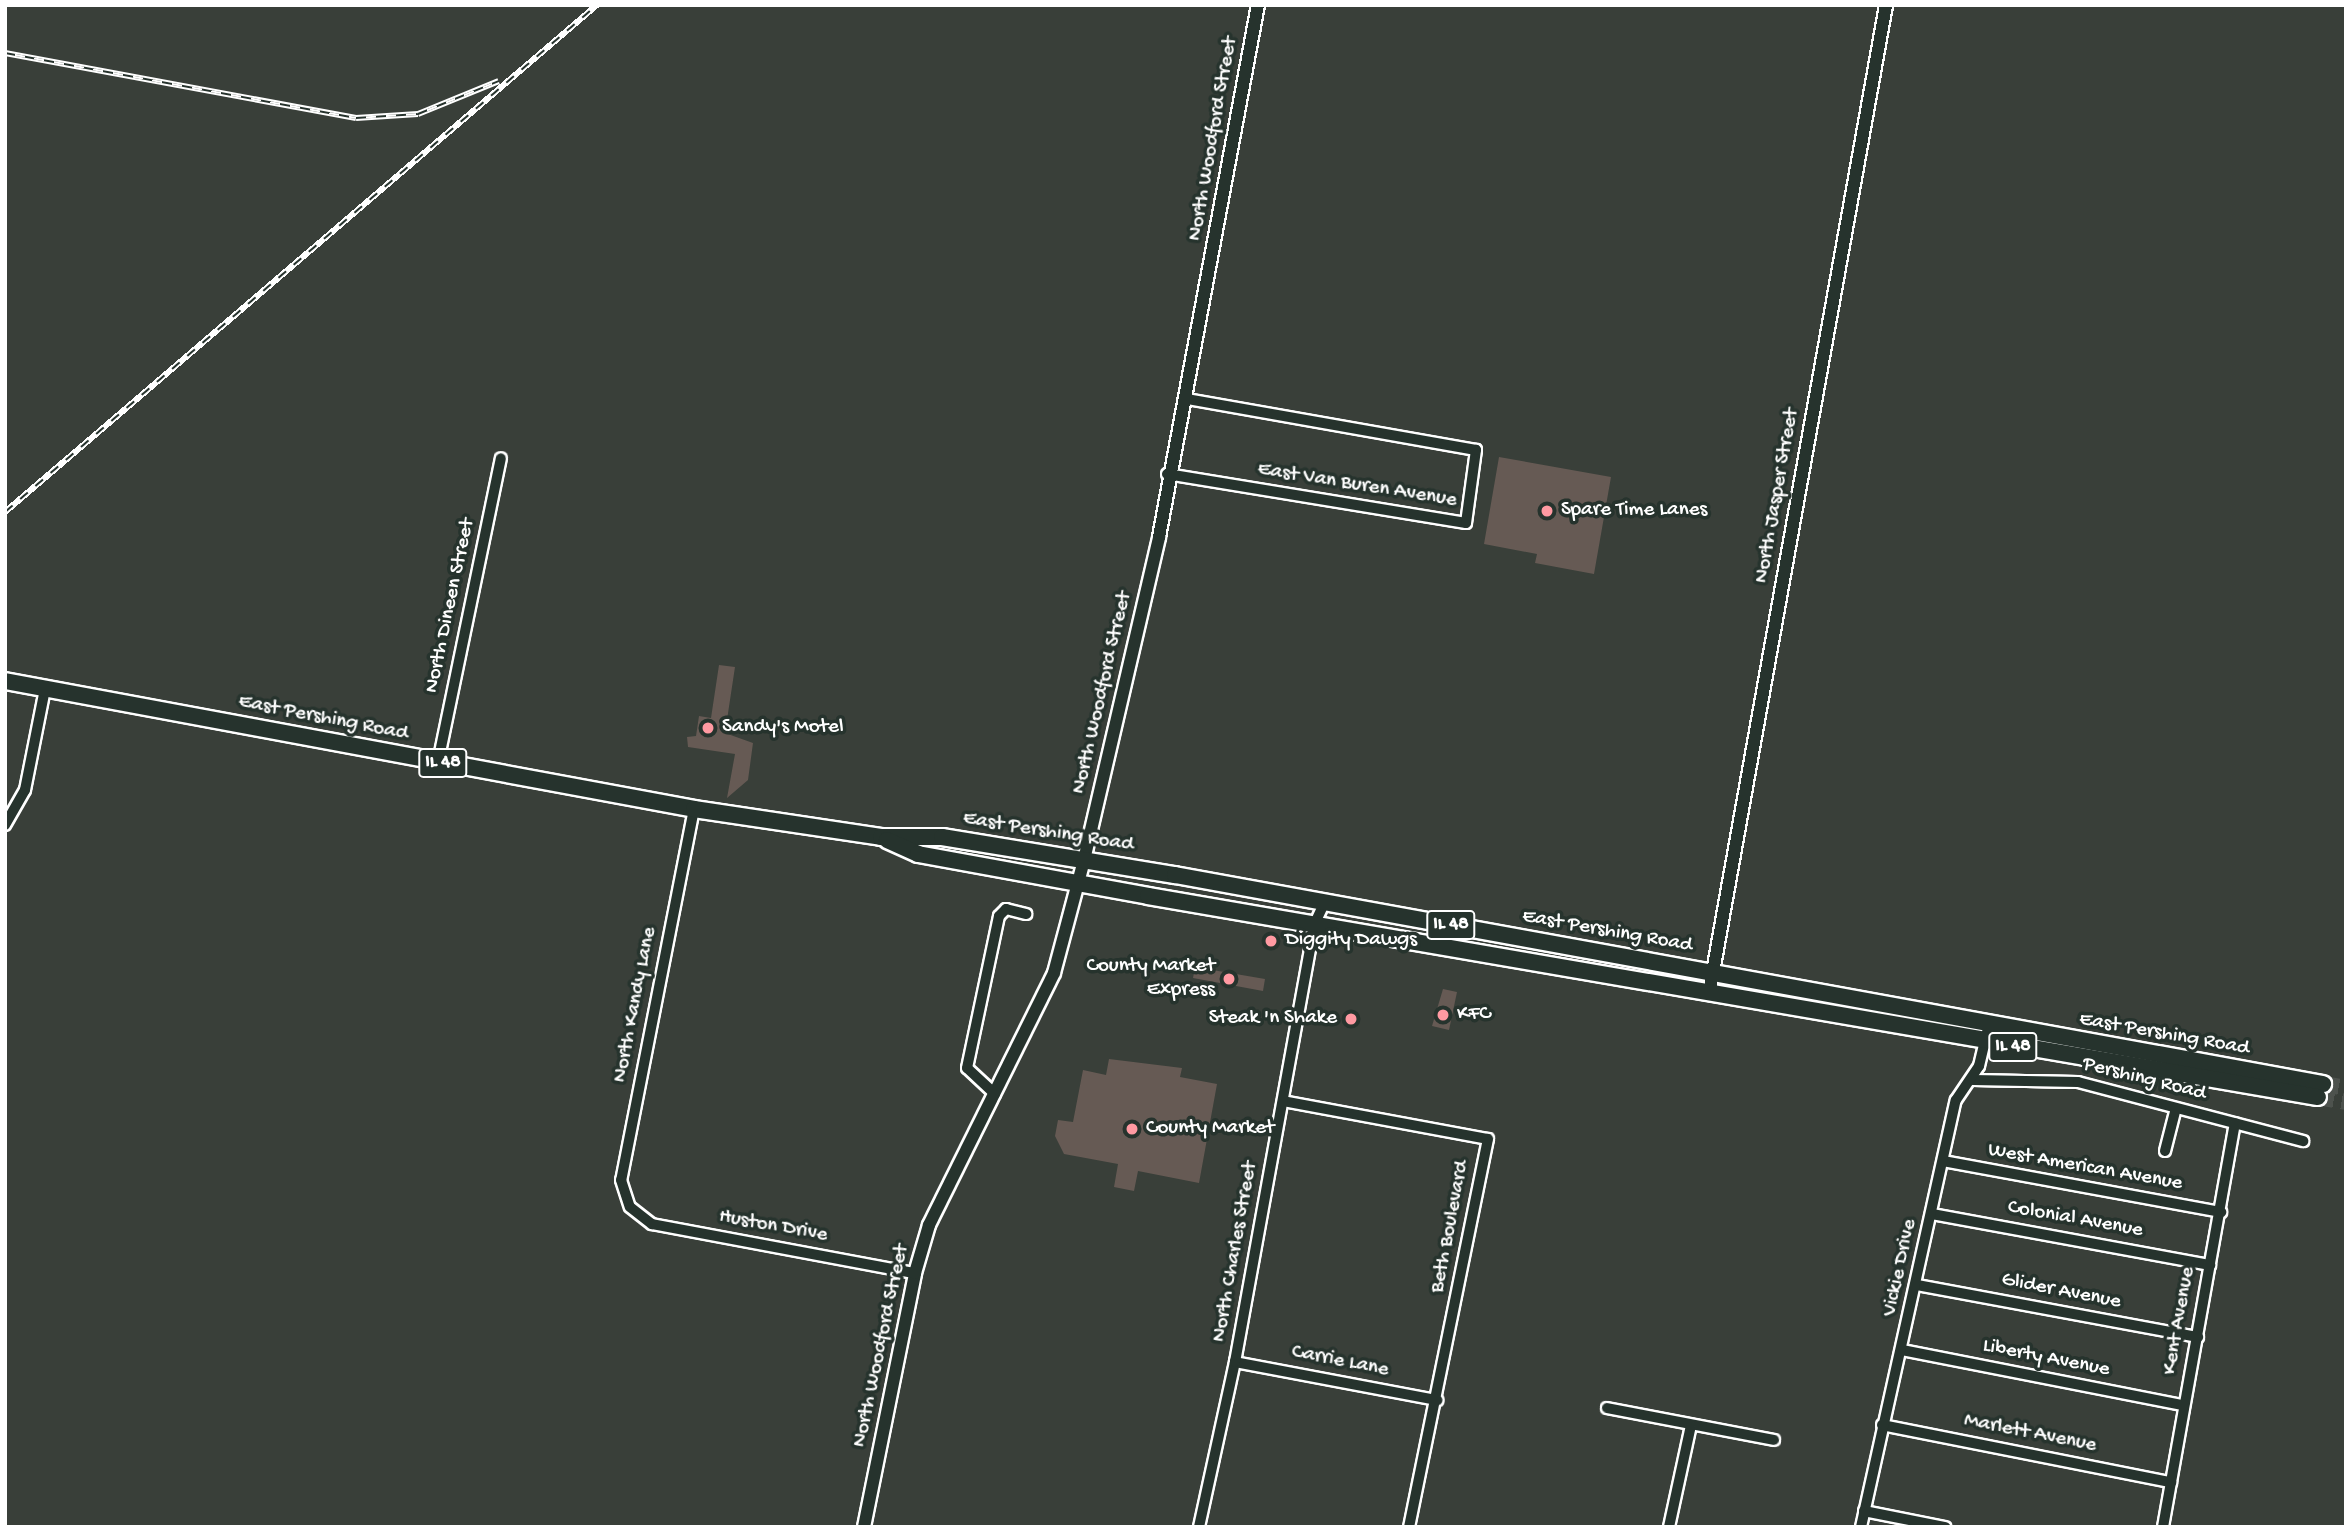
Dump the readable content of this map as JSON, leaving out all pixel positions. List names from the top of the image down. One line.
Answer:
{"streets":{"main road":["East Pershing Road","IL 48"],"street":["North Woodford Street","East Van Buren Avenue","North Jasper Street","North Dineen Street","North Kandy Lane","Pershing Road","West American Avenue","Colonial Avenue","Huston Drive","Beth Boulevard","North Charles Street","Vickie Drive","Glider Avenue","Kent Avenue","Liberty Avenue","Carrie Lane","Marlett Avenue"]},"crossings":[["North Woodford Street","East Van Buren Avenue"],["North Woodford Street","East Pershing Road"],["North Woodford Street","Huston Drive"],["North Jasper Street","East Pershing Road"],["North Dineen Street","East Pershing Road"],["East Pershing Road","North Kandy Lane"],["East Pershing Road","North Charles Street"],["East Pershing Road","Vickie Drive"],["North Kandy Lane","Huston Drive"],["Pershing Road","Vickie Drive"],["Pershing Road","Kent Avenue"],["West American Avenue","Vickie Drive"],["West American Avenue","Kent Avenue"],["Colonial Avenue","Vickie Drive"],["Colonial Avenue","Kent Avenue"],["Beth Boulevard","North Charles Street"],["Beth Boulevard","Carrie Lane"],["North Charles Street","Carrie Lane"],["Vickie Drive","Glider Avenue"],["Vickie Drive","Liberty Avenue"],["Vickie Drive","Marlett Avenue"],["Glider Avenue","Kent Avenue"],["Kent Avenue","Liberty Avenue"],["Kent Avenue","Marlett Avenue"]],"places":["Spare Time Lanes","Sandy's Motel","Diggity Dawgs","County Market Express","KFC","Steak 'n Shake","County Market"]}
